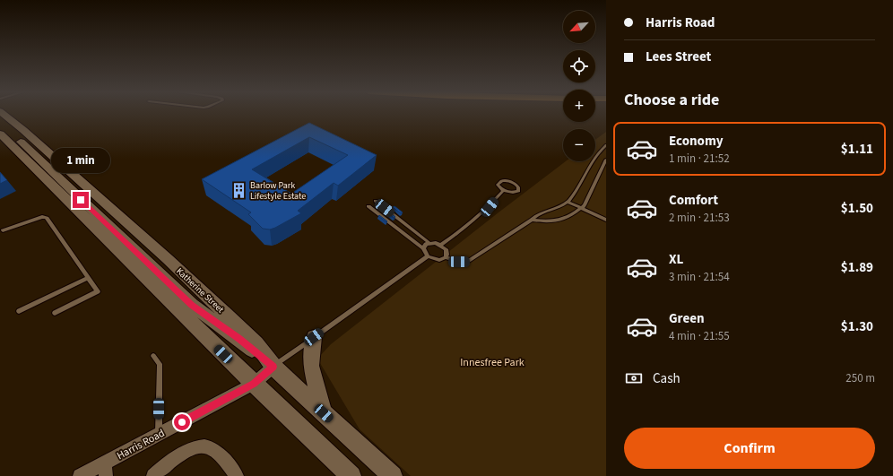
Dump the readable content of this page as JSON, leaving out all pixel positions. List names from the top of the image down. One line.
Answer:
{"streets":{"main road":["Katherine Street"],"street":["Harris Road"]},"crossings":[["Katherine Street","Harris Road"]],"parks":["Innesfree Park"],"places":{"building":["Barlow Park Lifestyle Estate"]},"north":"bottom left","page":{"banner":["Harris Road","Lees Street"],"map_buttons":["+","−"],"heading":"Choose a ride","list":[{"name":"Economy","note":"1 min · 21:52","value":"$1.11"},{"name":"Comfort","note":"2 min · 21:53","value":"$1.50"},{"name":"XL","note":"3 min · 21:54","value":"$1.89"},{"name":"Green","note":"4 min · 21:55","value":"$1.30"}],"bubble":"1 min","pay":["Cash","250 m"],"buttons":"Confirm"}}
